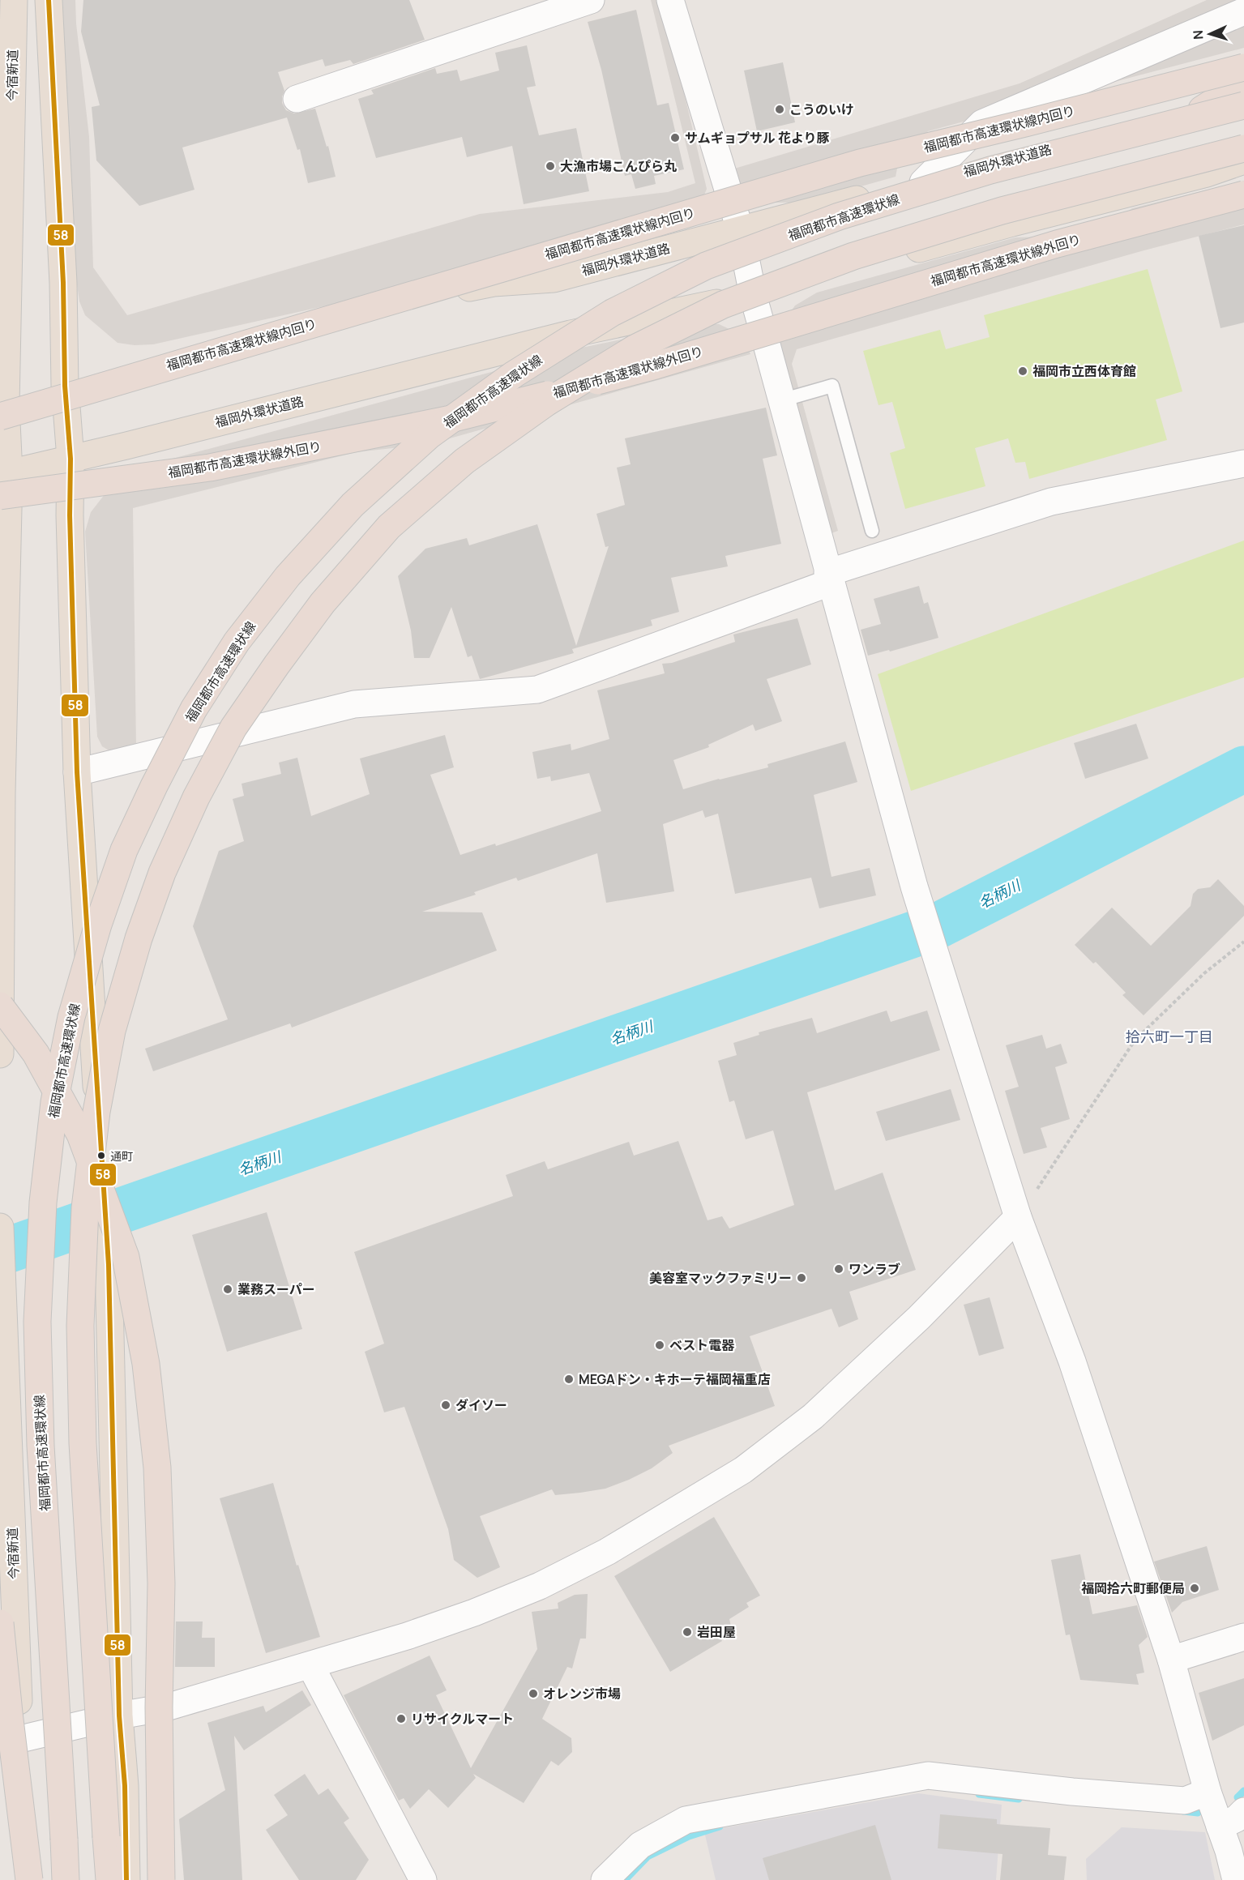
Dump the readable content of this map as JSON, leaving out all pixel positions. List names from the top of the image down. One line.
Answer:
{"streets":{"highway":["今宿新道","福岡都市高速環状線内回り","福岡外環状道路","福岡都市高速環状線","福岡都市高速環状線外回り"]},"crossings":[["今宿新道","福岡都市高速環状線内回り"],["今宿新道","福岡外環状道路"],["今宿新道","福岡都市高速環状線外回り"],["福岡都市高速環状線内回り","福岡外環状道路"],["福岡外環状道路","福岡都市高速環状線"],["福岡外環状道路","福岡都市高速環状線外回り"]],"districts":["拾六町一丁目"],"water":["名柄川"],"places":["こうのいけ","サムギョプサル 花より豚","大漁市場こんぴら丸","福岡市立西体育館","通町","ワンラブ","美容室マックファミリー","業務スーパー","ベスト電器","MEGAドン・キホーテ福岡福重店","ダイソー","福岡拾六町郵便局","岩田屋","オレンジ市場","リサイクルマート"],"lines":["transit line 58"],"north":"left"}
